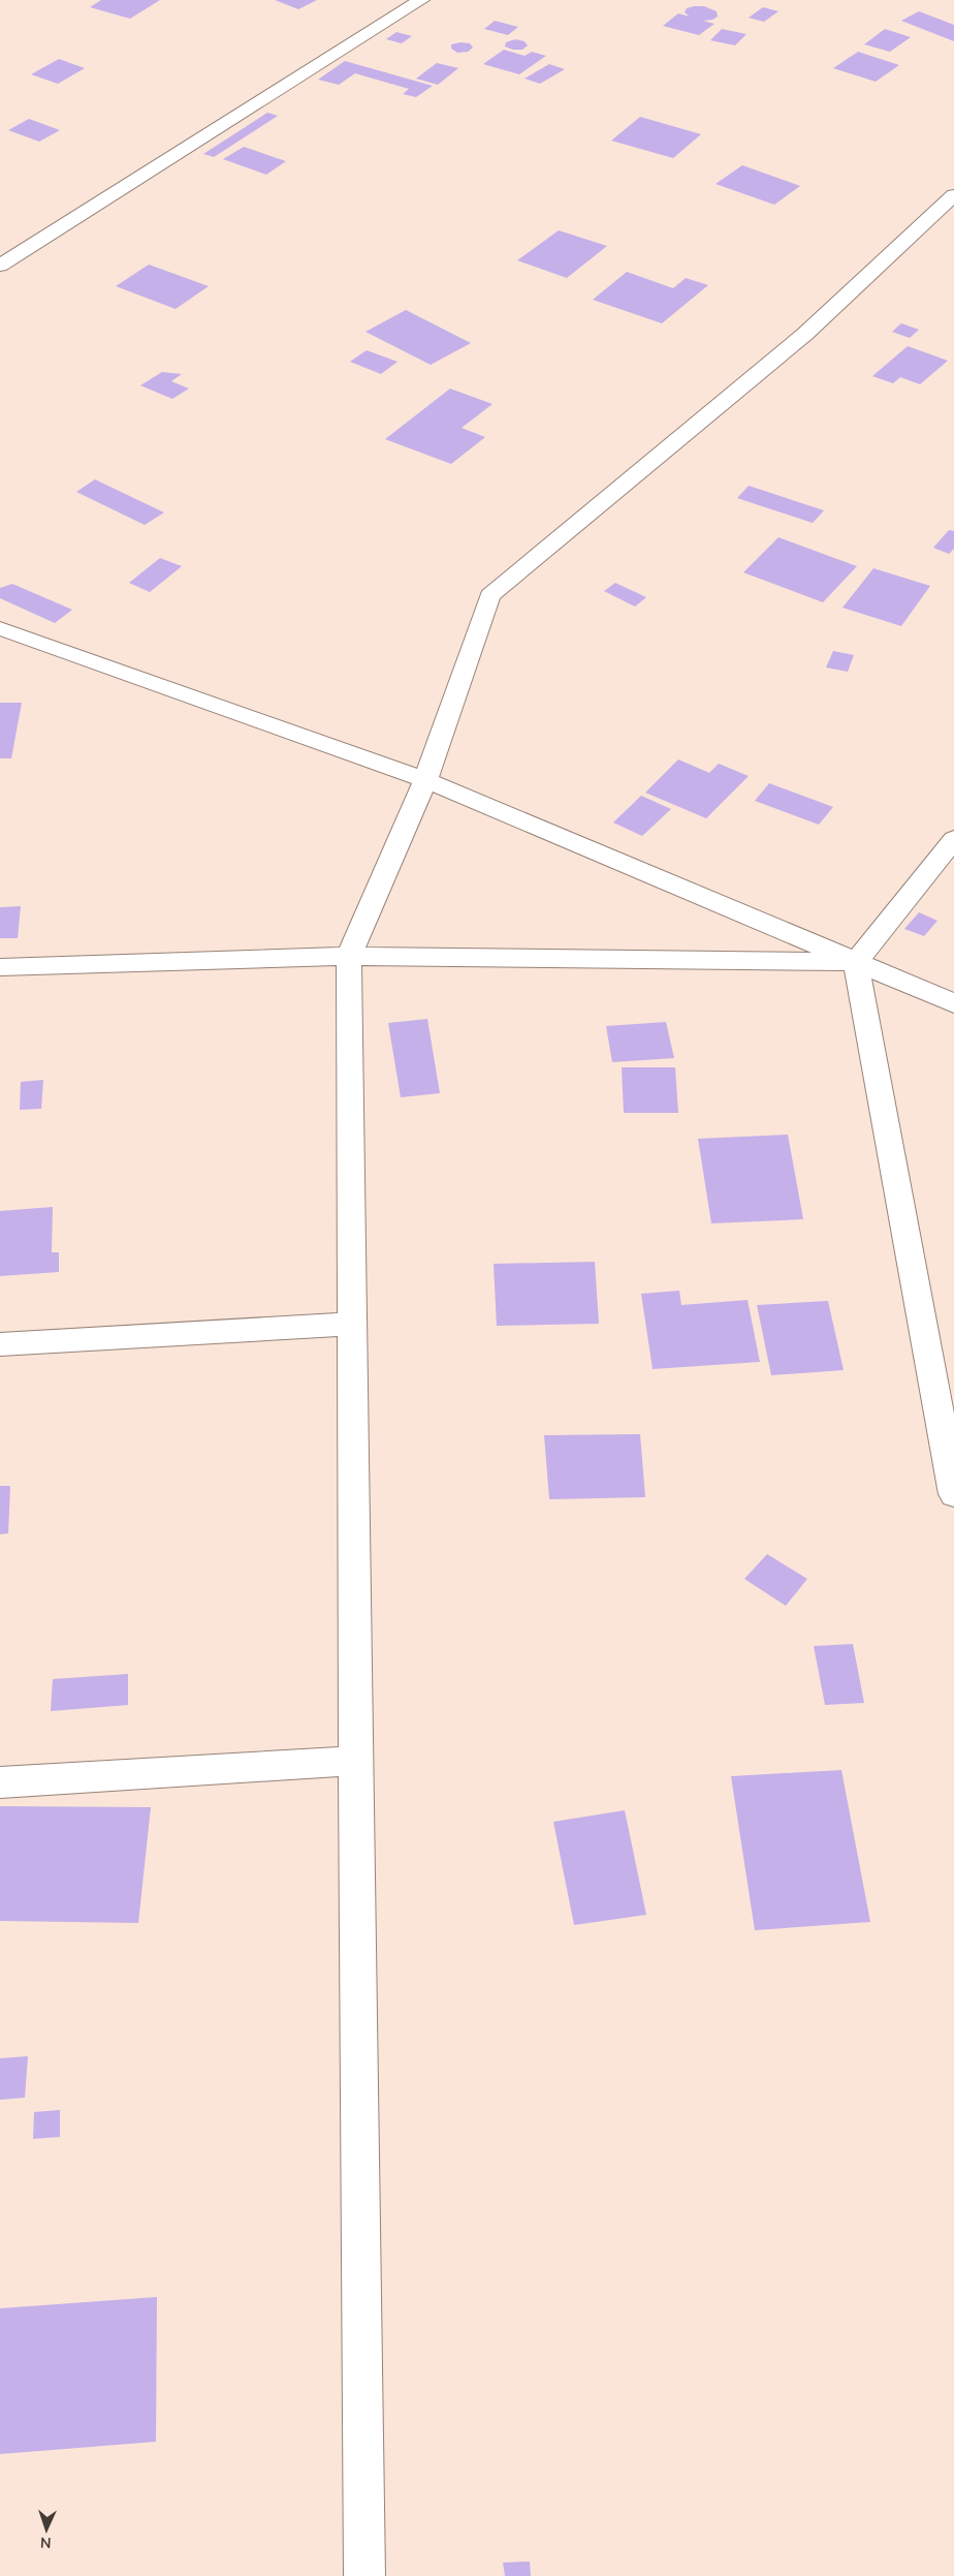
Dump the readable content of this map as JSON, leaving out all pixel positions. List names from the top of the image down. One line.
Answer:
{"north":"bottom"}
